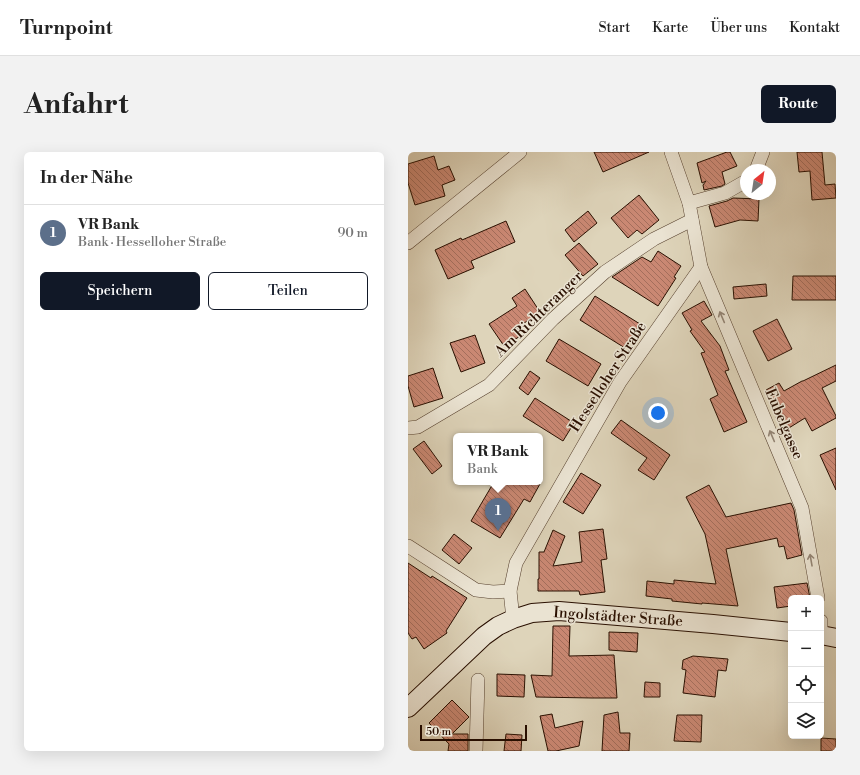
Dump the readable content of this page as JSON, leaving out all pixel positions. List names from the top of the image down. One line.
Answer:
{"streets":{"main road":["Ingolstädter Straße"],"street":["Am Richteranger","Hesselloher Straße","Eubelgasse"]},"crossings":[["Hesselloher Straße","Eubelgasse"],["Hesselloher Straße","Ingolstädter Straße"]],"one_way":["Eubelgasse"],"scale_bar":"50 m","north":"top right","page":{"header":"Turnpoint","nav":["Start","Karte","Über uns","Kontakt"],"buttons":["Route",["Speichern","Teilen"]],"title":"Anfahrt","heading":"In der Nähe","list":[{"mark":"1","name":"VR Bank","note":"Bank · Hesselloher Straße","value":"90 m"}],"popup":["VR Bank","Bank"],"pins":"1","map_buttons":["+","−"],"scale":"50 m"}}
